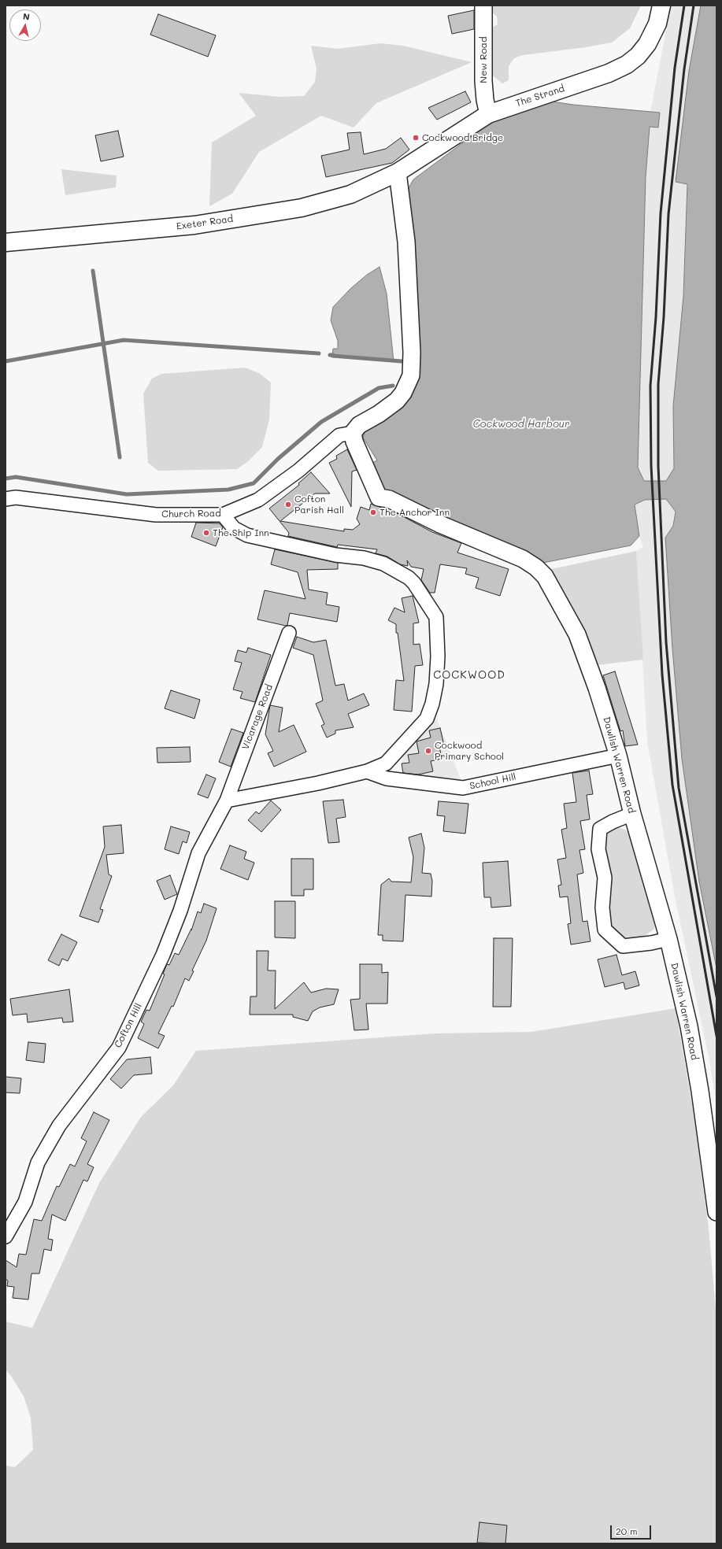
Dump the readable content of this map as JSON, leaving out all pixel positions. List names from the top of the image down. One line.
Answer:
{"streets":{"main road":["The Strand","Exeter Road"],"street":["New Road","Church Road","Vicarage Road","Dawlish Warren Road","School Hill","Cofton Hill"]},"crossings":[["New Road","The Strand"],["The Strand","Exeter Road"],["Church Road","Dawlish Warren Road"],["Vicarage Road","Cofton Hill"],["Dawlish Warren Road","School Hill"]],"districts":["COCKWOOD"],"water":["Cockwood Harbour"],"places":["Cockwood Bridge","Cofton Parish Hall","The Anchor Inn","The Ship Inn","Cockwood Primary School"],"scale_bar":"20 m","north":"top"}
